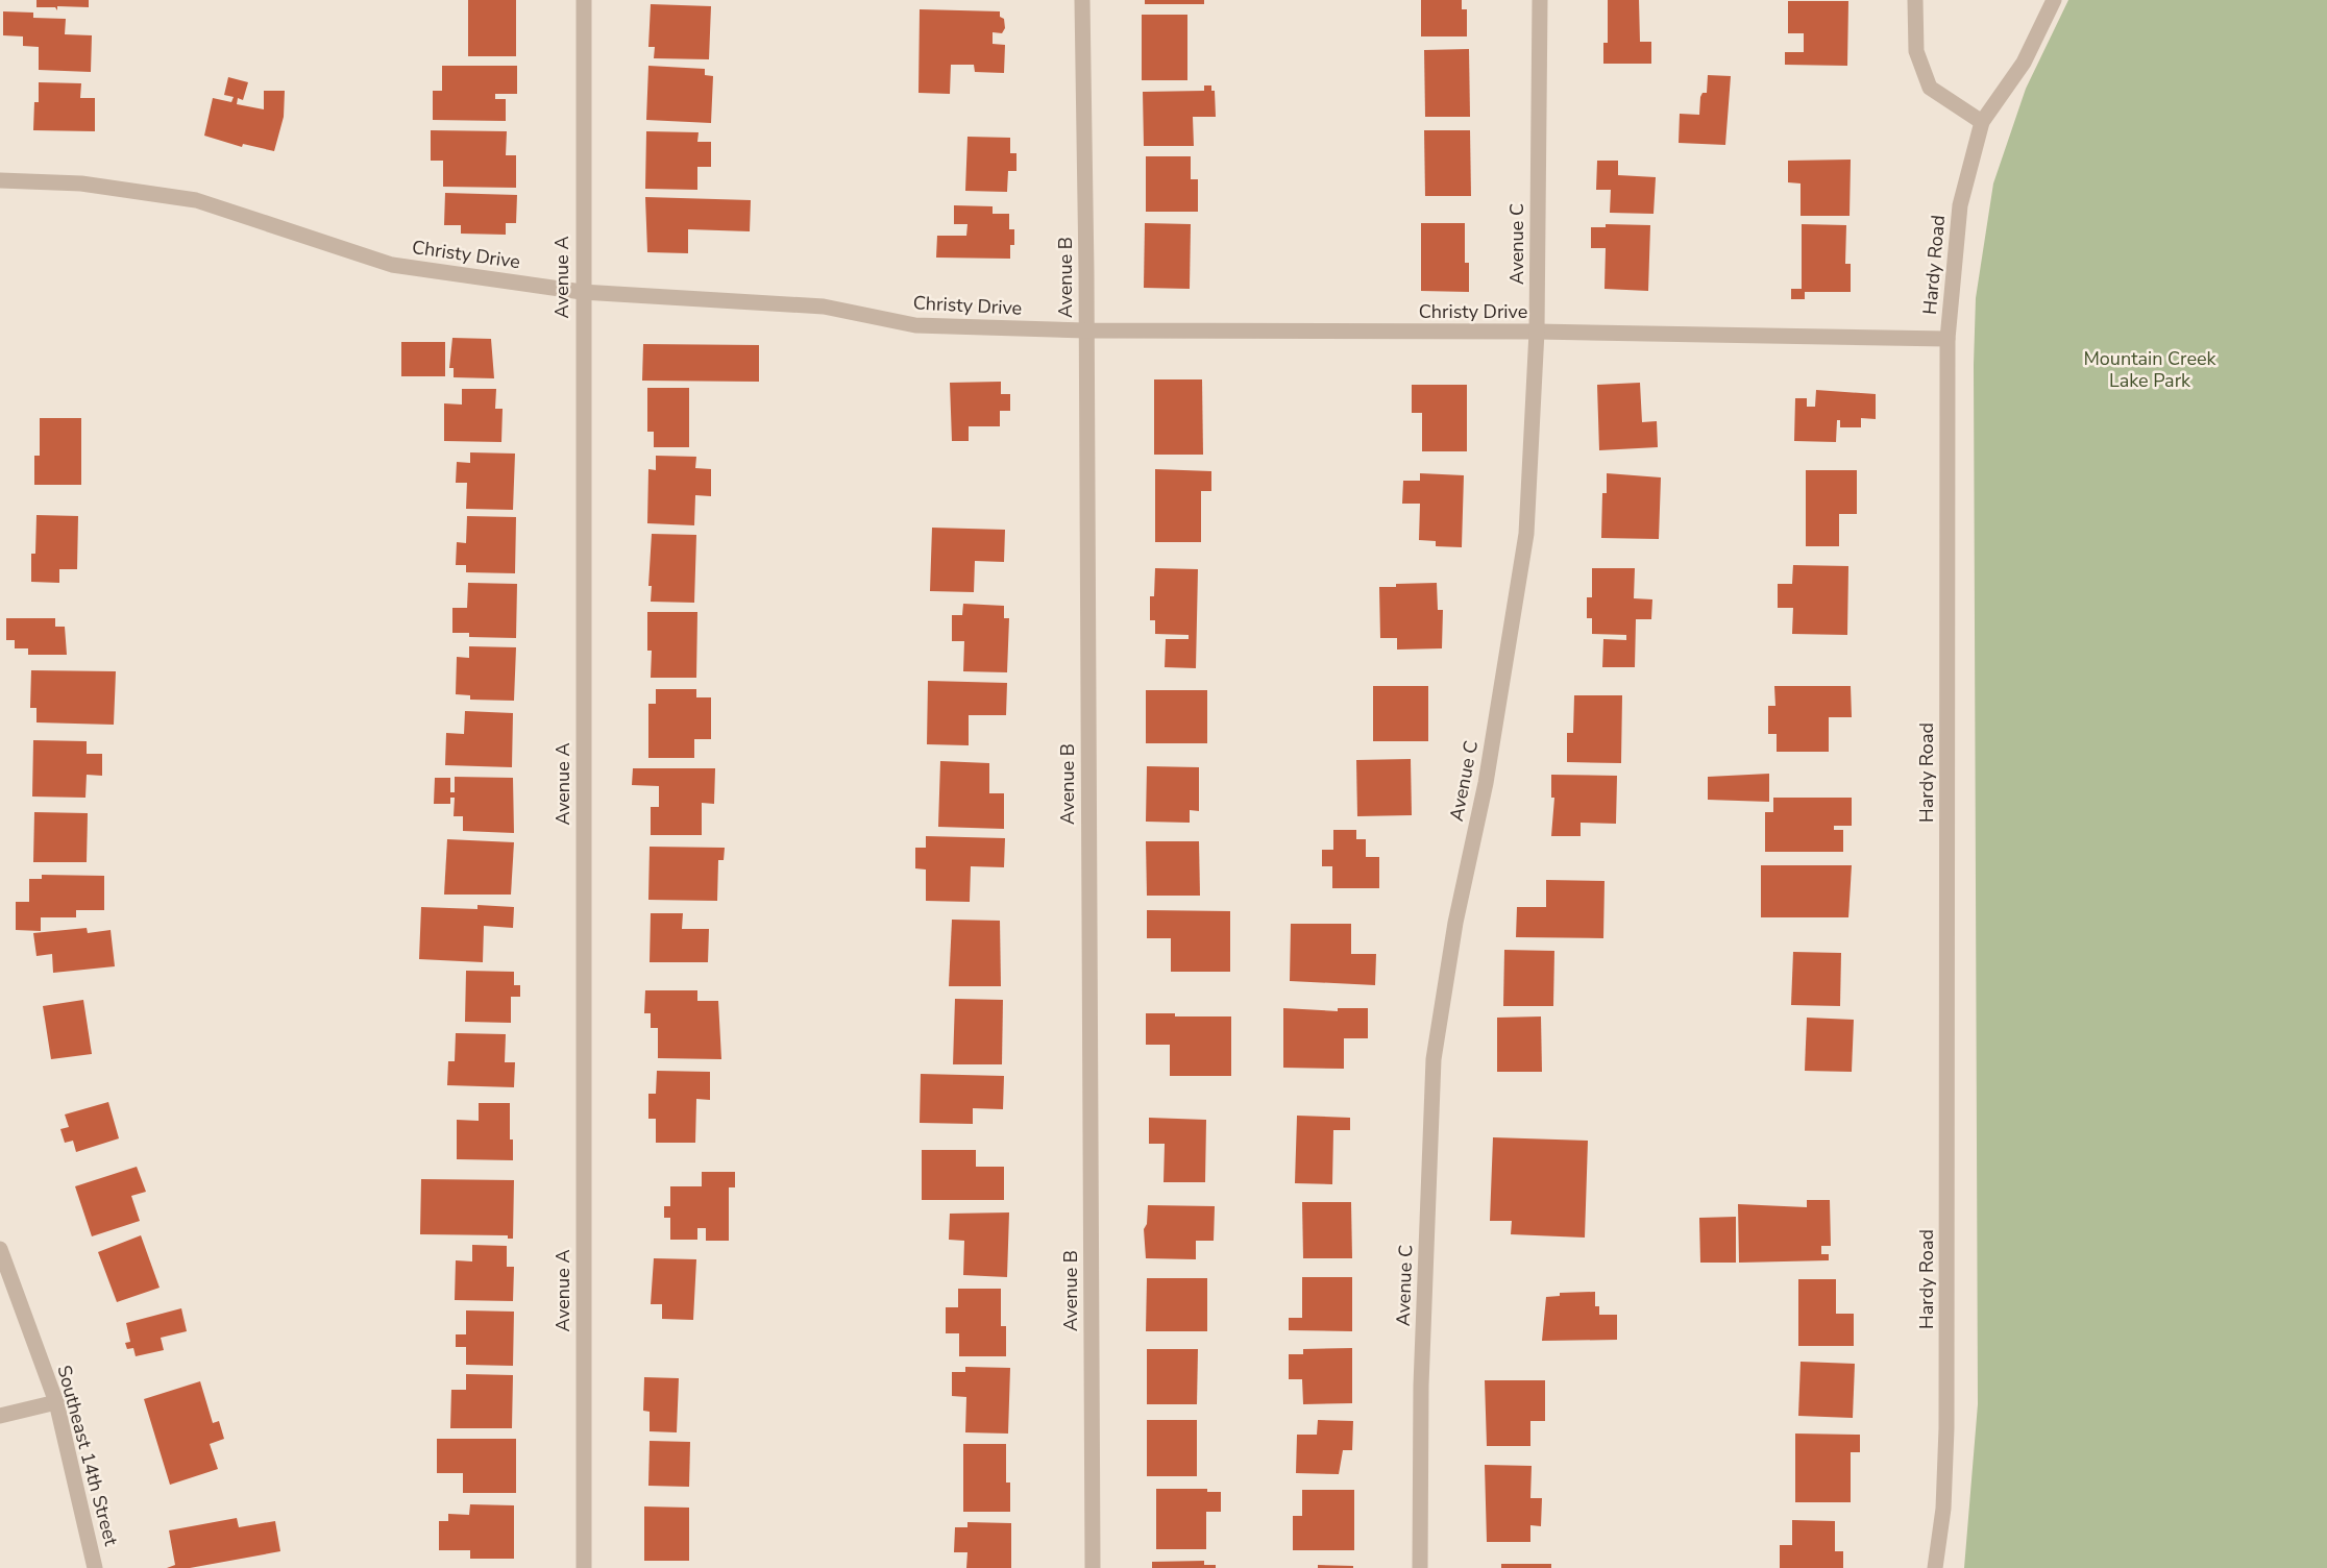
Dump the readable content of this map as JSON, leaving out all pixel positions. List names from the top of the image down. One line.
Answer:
{"streets":{"street":["Avenue C","Christy Drive","Hardy Road","Avenue A","Avenue B","Southeast 14th Street"]},"crossings":[["Avenue C","Christy Drive"],["Christy Drive","Hardy Road"],["Christy Drive","Avenue A"],["Christy Drive","Avenue B"]],"parks":["Mountain Creek Lake Park"]}
